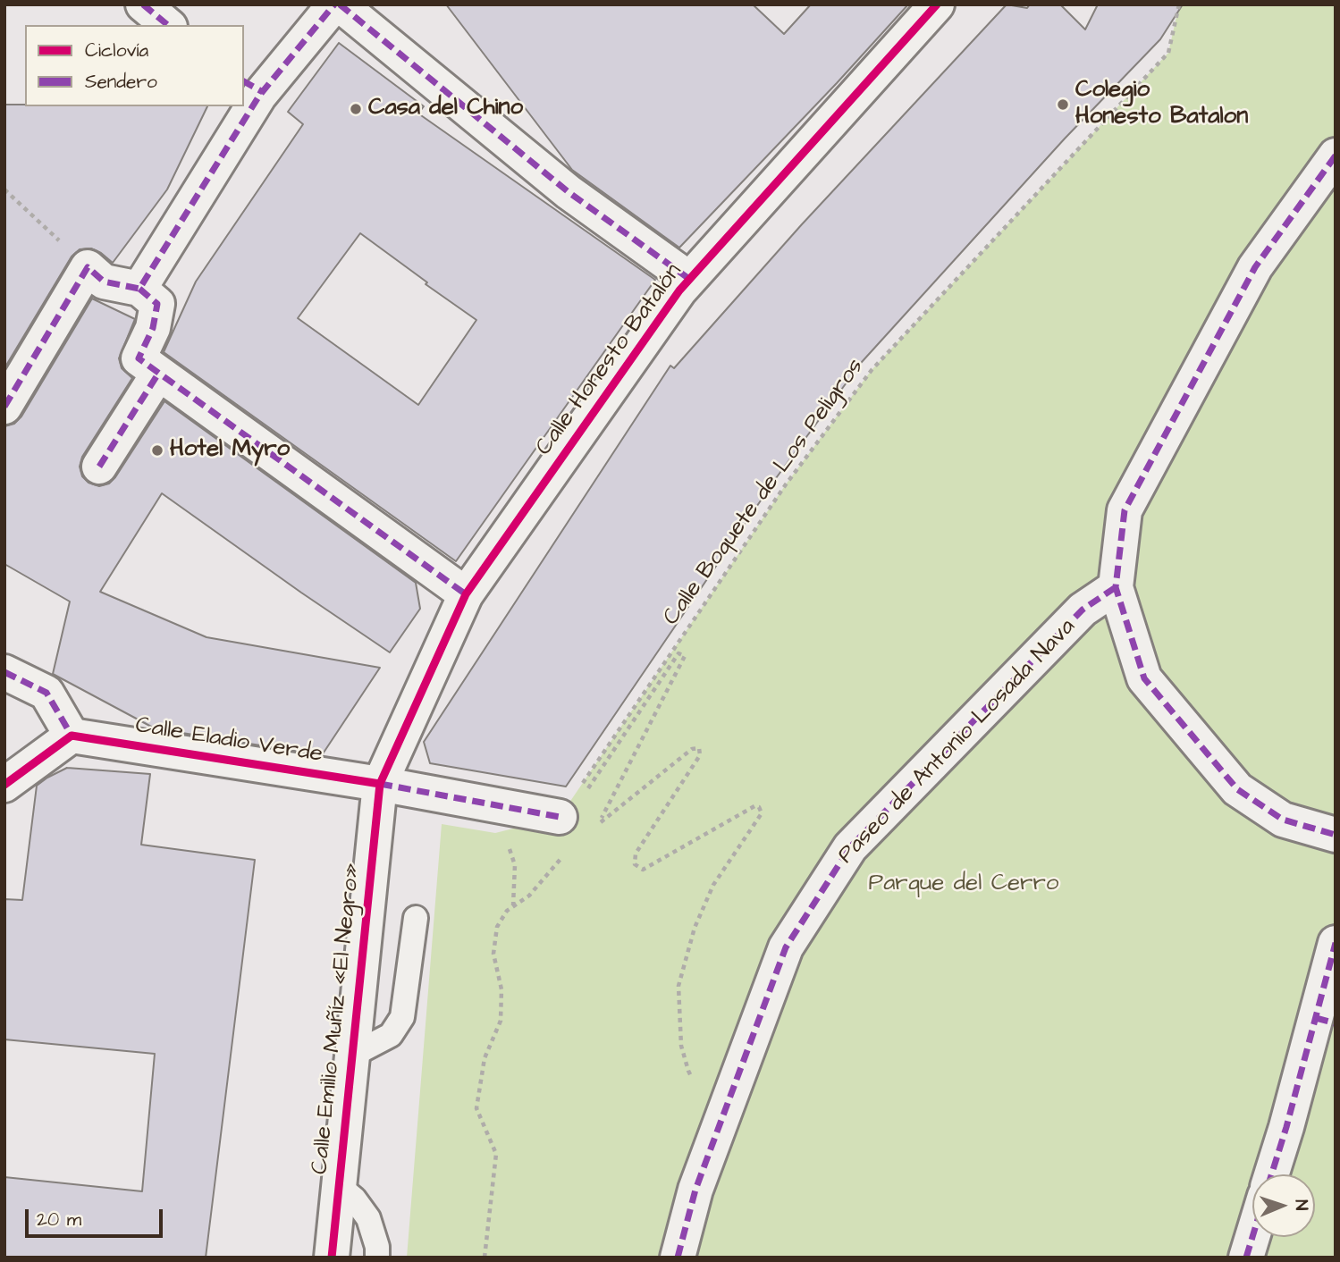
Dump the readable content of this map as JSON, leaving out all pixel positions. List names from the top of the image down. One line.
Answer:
{"streets":{"street":["Calle Honesto Batalón","Calle Eladio Verde","Paseo de Antonio Losada Nava","Calle Emilio Muñíz «El Negro»"],"path":["Calle Boquete de Los Peligros"]},"crossings":[["Calle Honesto Batalón","Calle Eladio Verde"],["Calle Honesto Batalón","Calle Emilio Muñíz «El Negro»"],["Calle Boquete de Los Peligros","Calle Eladio Verde"],["Calle Eladio Verde","Calle Emilio Muñíz «El Negro»"]],"parks":["Parque del Cerro"],"places":["Colegio Honesto Batalon","Casa del Chino","Hotel Myro"],"legend":["Ciclovía","Sendero"],"scale_bar":"20 m","north":"right"}
